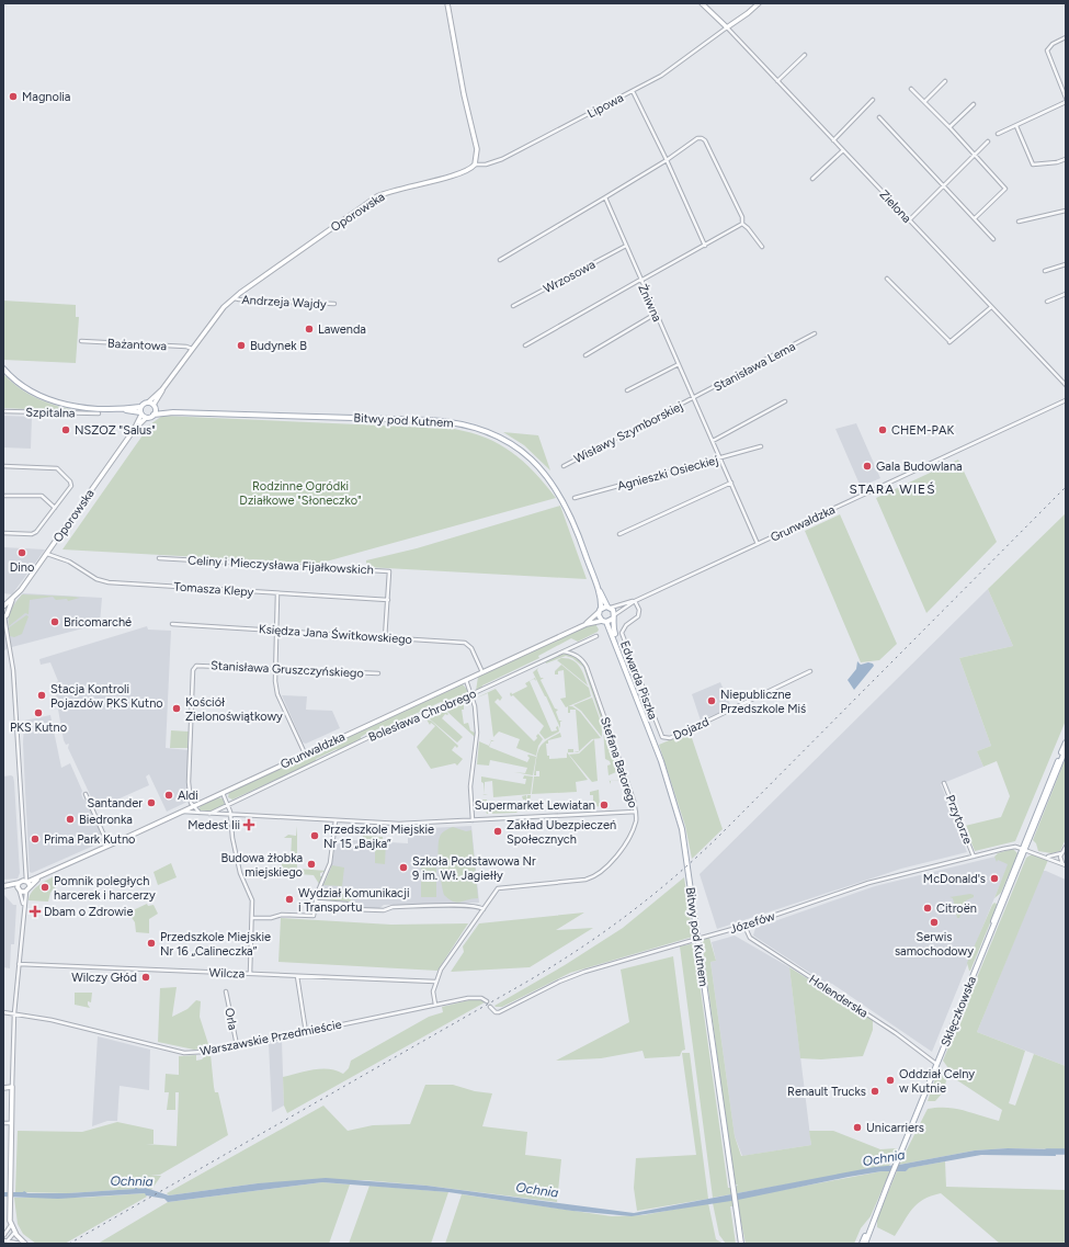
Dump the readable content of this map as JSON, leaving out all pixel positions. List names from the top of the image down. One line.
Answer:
{"streets":{"main road":["Bitwy pod Kutnem","Sklęczkowska"],"street":["Lipowa","Zielona","Oporowska","Wrzosowa","Andrzeja Wajdy","Żniwna","Bażantowa","Stanisława Lema","Szpitalna","Wisławy Szymborskiej","Agnieszki Osieckiej","Grunwaldzka","Celiny i Mieczysława Fijałkowskich","Tomasza Klepy","Księdza Jana Świtkowskiego","Stanisława Gruszczyńskiego","Edwarda Piszka","Bolesława Chrobrego","Dojazd","Stefana Batorego","Przytorze","Józefów","Wilcza","Holenderska","Orla","Warszawskie Przedmieście"]},"crossings":[["Lipowa","Zielona"],["Lipowa","Oporowska"],["Oporowska","Andrzeja Wajdy"],["Oporowska","Bażantowa"],["Oporowska","Bitwy pod Kutnem"],["Oporowska","Tomasza Klepy"],["Wrzosowa","Żniwna"],["Żniwna","Stanisława Lema"],["Żniwna","Wisławy Szymborskiej"],["Żniwna","Agnieszki Osieckiej"],["Żniwna","Grunwaldzka"],["Stanisława Lema","Wisławy Szymborskiej"],["Bitwy pod Kutnem","Grunwaldzka"],["Grunwaldzka","Księdza Jana Świtkowskiego"],["Grunwaldzka","Stanisława Gruszczyńskiego"],["Grunwaldzka","Edwarda Piszka"],["Celiny i Mieczysława Fijałkowskich","Tomasza Klepy"],["Celiny i Mieczysława Fijałkowskich","Księdza Jana Świtkowskiego"],["Edwarda Piszka","Dojazd"],["Bolesława Chrobrego","Stefana Batorego"],["Stefana Batorego","Wilcza"],["Przytorze","Józefów"],["Józefów","Holenderska"],["Józefów","Sklęczkowska"],["Holenderska","Sklęczkowska"],["Orla","Warszawskie Przedmieście"]],"districts":["STARA WIEŚ"],"water":["Ochnia"],"parks":["Rodzinne Ogródki Działkowe \"Słoneczko\""],"places":{"other":["Magnolia","Lawenda","Budynek B","NSZOZ \"Salus\"","CHEM-PAK","Gala Budowlana","Dino","Bricomarché","Stacja Kontroli Pojazdów PKS Kutno","Niepubliczne Przedszkole Miś","Kościół Zielonoświątkowy","PKS Kutno","Aldi","Santander","Supermarket Lewiatan","Biedronka","Zakład Ubezpieczeń Społecznych","Przedszkole Miejskie Nr 15 „Bajka”","Prima Park Kutno","Budowa żłobka miejskiego","Szkoła Podstawowa Nr 9 im. Wł. Jagiełły","McDonald's","Pomnik poległych harcerek i harcerzy","Wydział Komunikacji i Transportu","Citroën","Serwis samochodowy","Przedszkole Miejskie Nr 16 „Calineczka”","Wilczy Głód","Oddział Celny w Kutnie","Renault Trucks","Unicarriers"],"health":["Medest Iii","Dbam o Zdrowie"]}}
